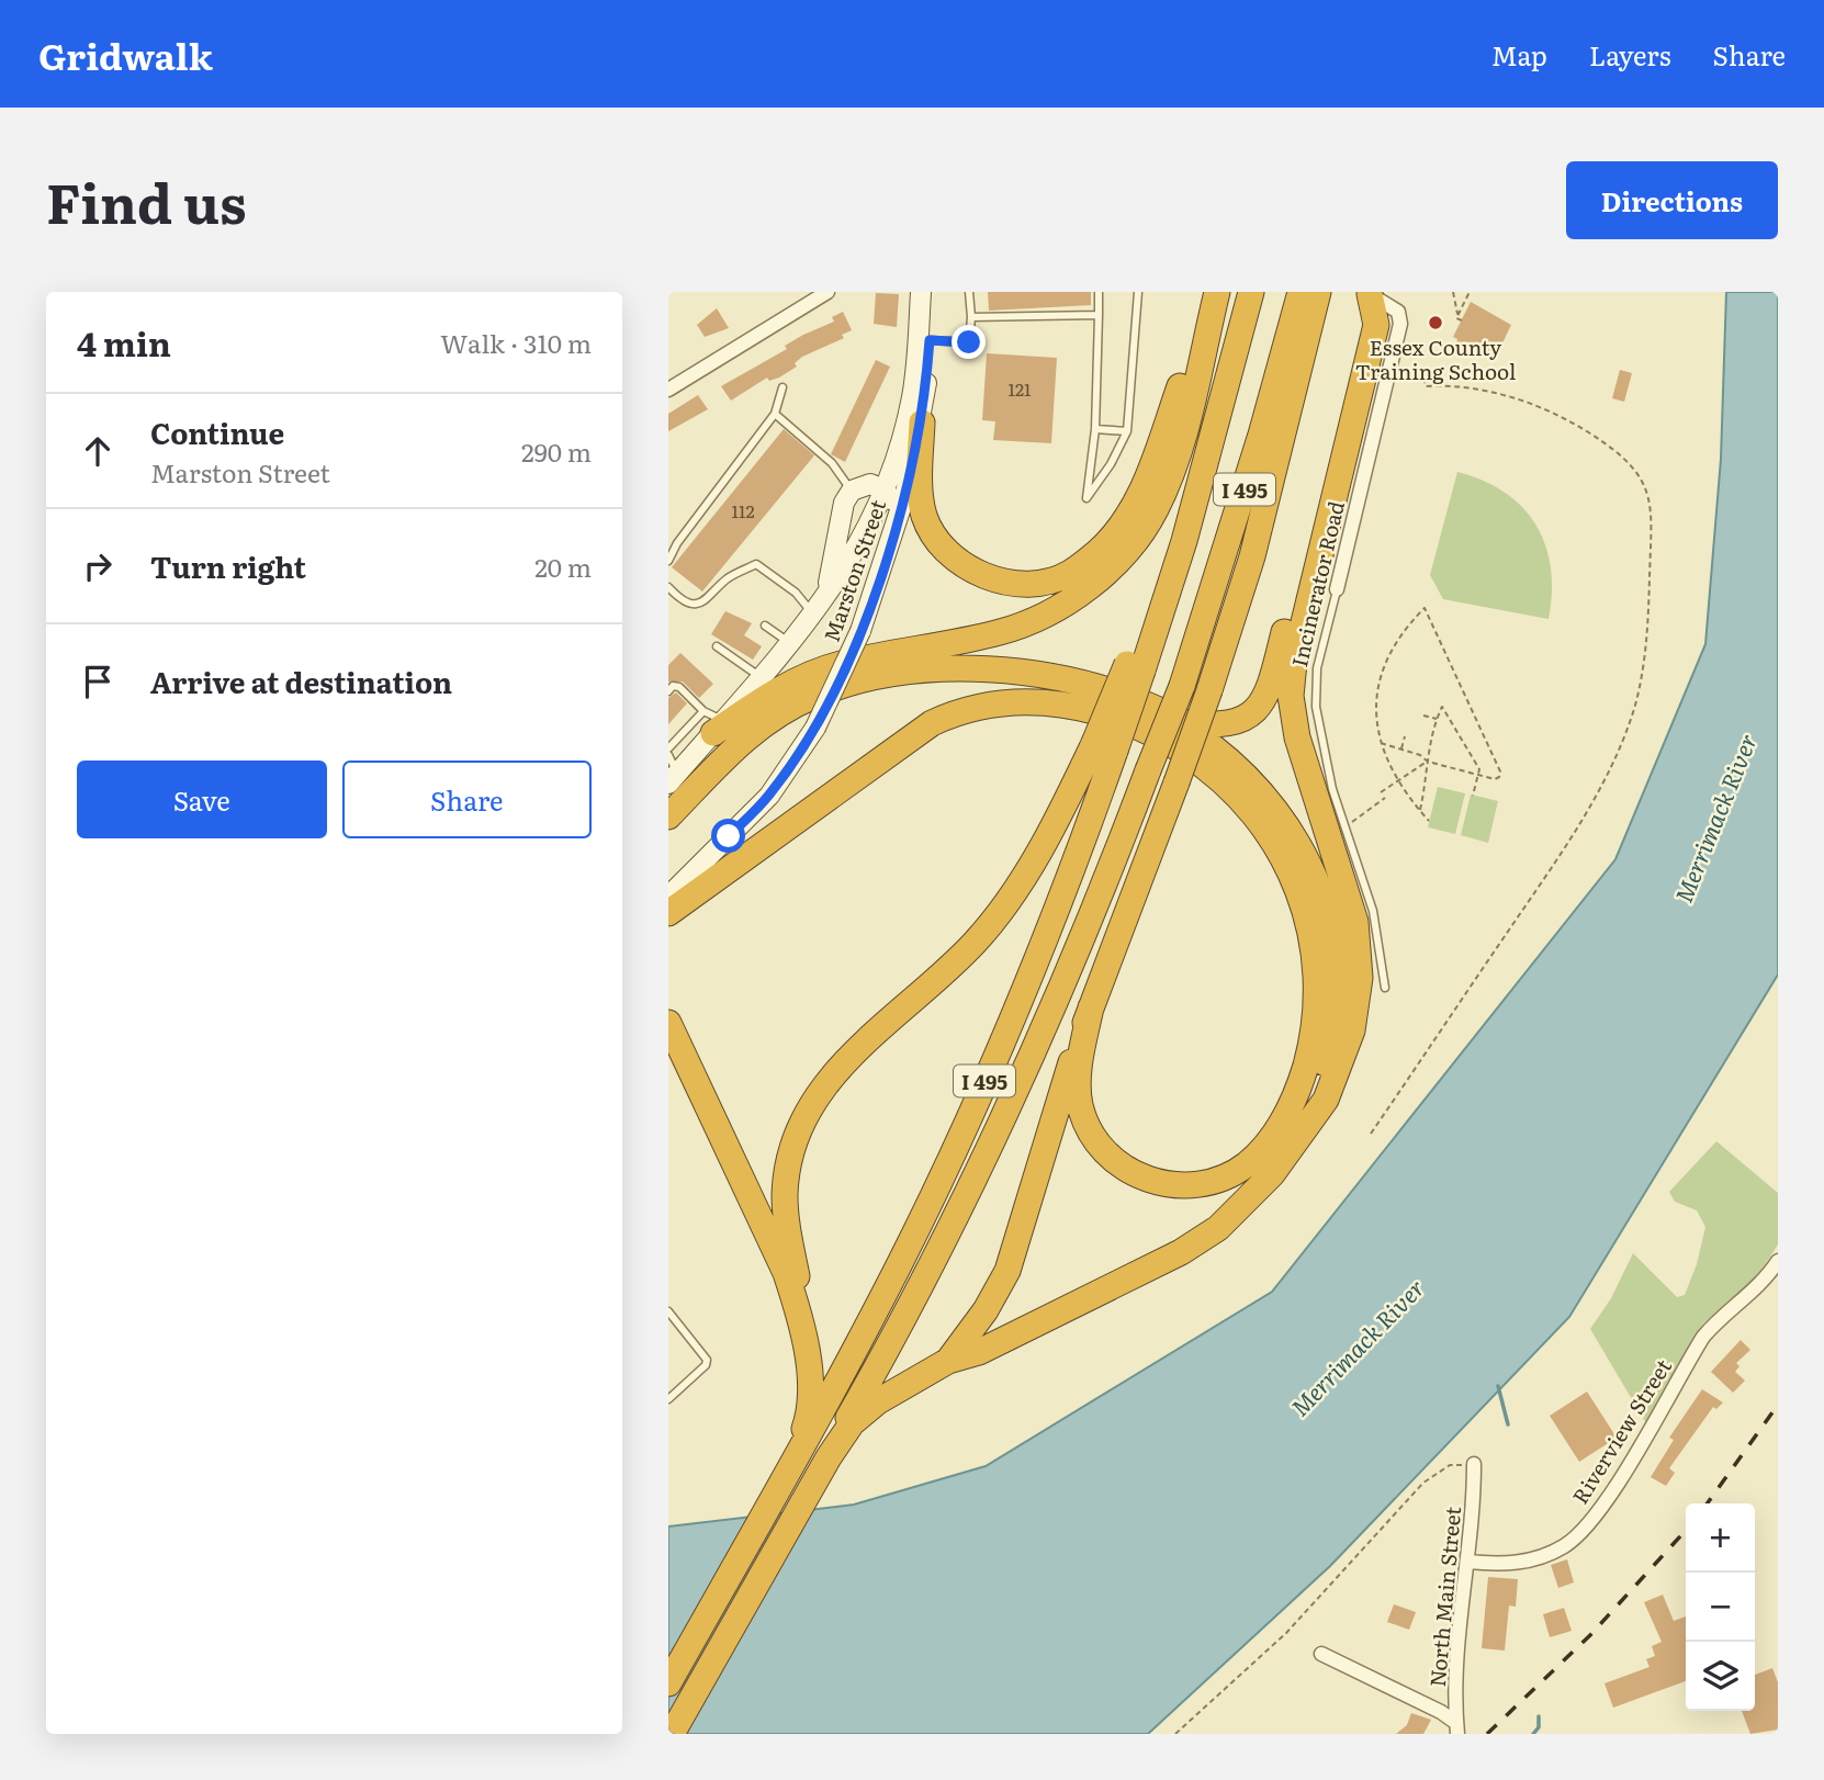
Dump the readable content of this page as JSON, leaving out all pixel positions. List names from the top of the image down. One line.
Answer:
{"streets":{"highway":["I 495"],"main road":["Marston Street"],"street":["Incinerator Road","Riverview Street","North Main Street"]},"crossings":[["Riverview Street","North Main Street"]],"water":["Merrimack River"],"places":["Essex County Training School"],"house_numbers":["121","112"],"page":{"header":"Gridwalk","nav":["Map","Layers","Share"],"title":"Find us","buttons":["Directions",["Save","Share"]],"heading":["4 min","Walk · 310 m"],"list":[["Continue","Marston Street","290 m"],["Turn right","20 m"],"Arrive at destination"],"map_buttons":["+","−"]}}
